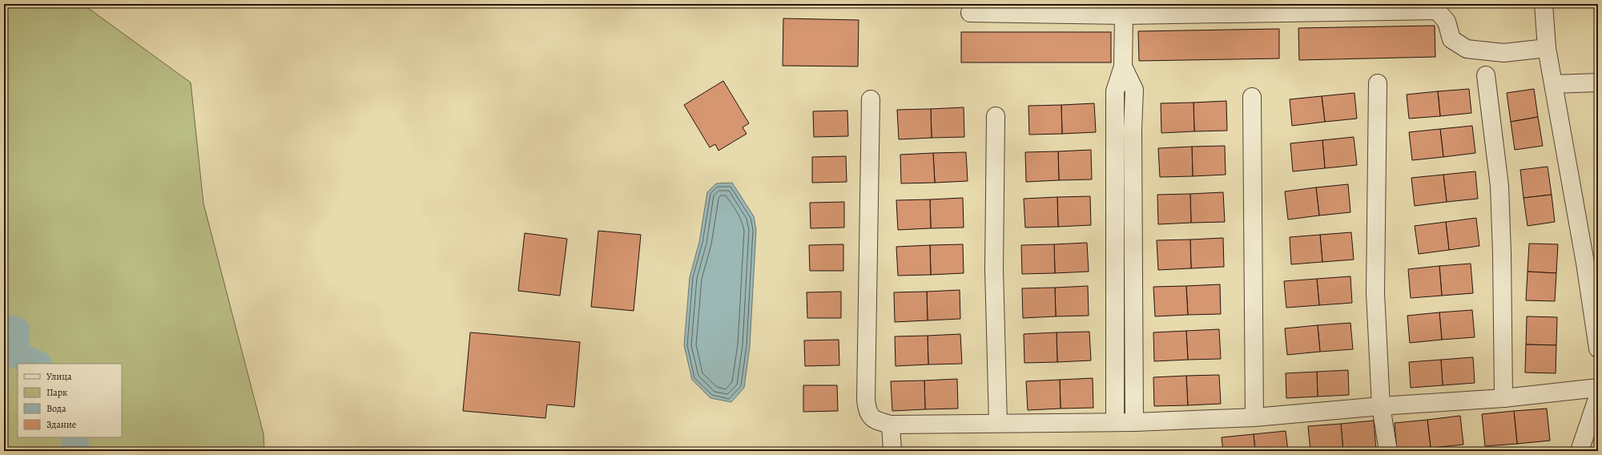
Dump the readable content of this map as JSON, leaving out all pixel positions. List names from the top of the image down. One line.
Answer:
{"legend":["Улица","Парк","Вода","Здание"]}
